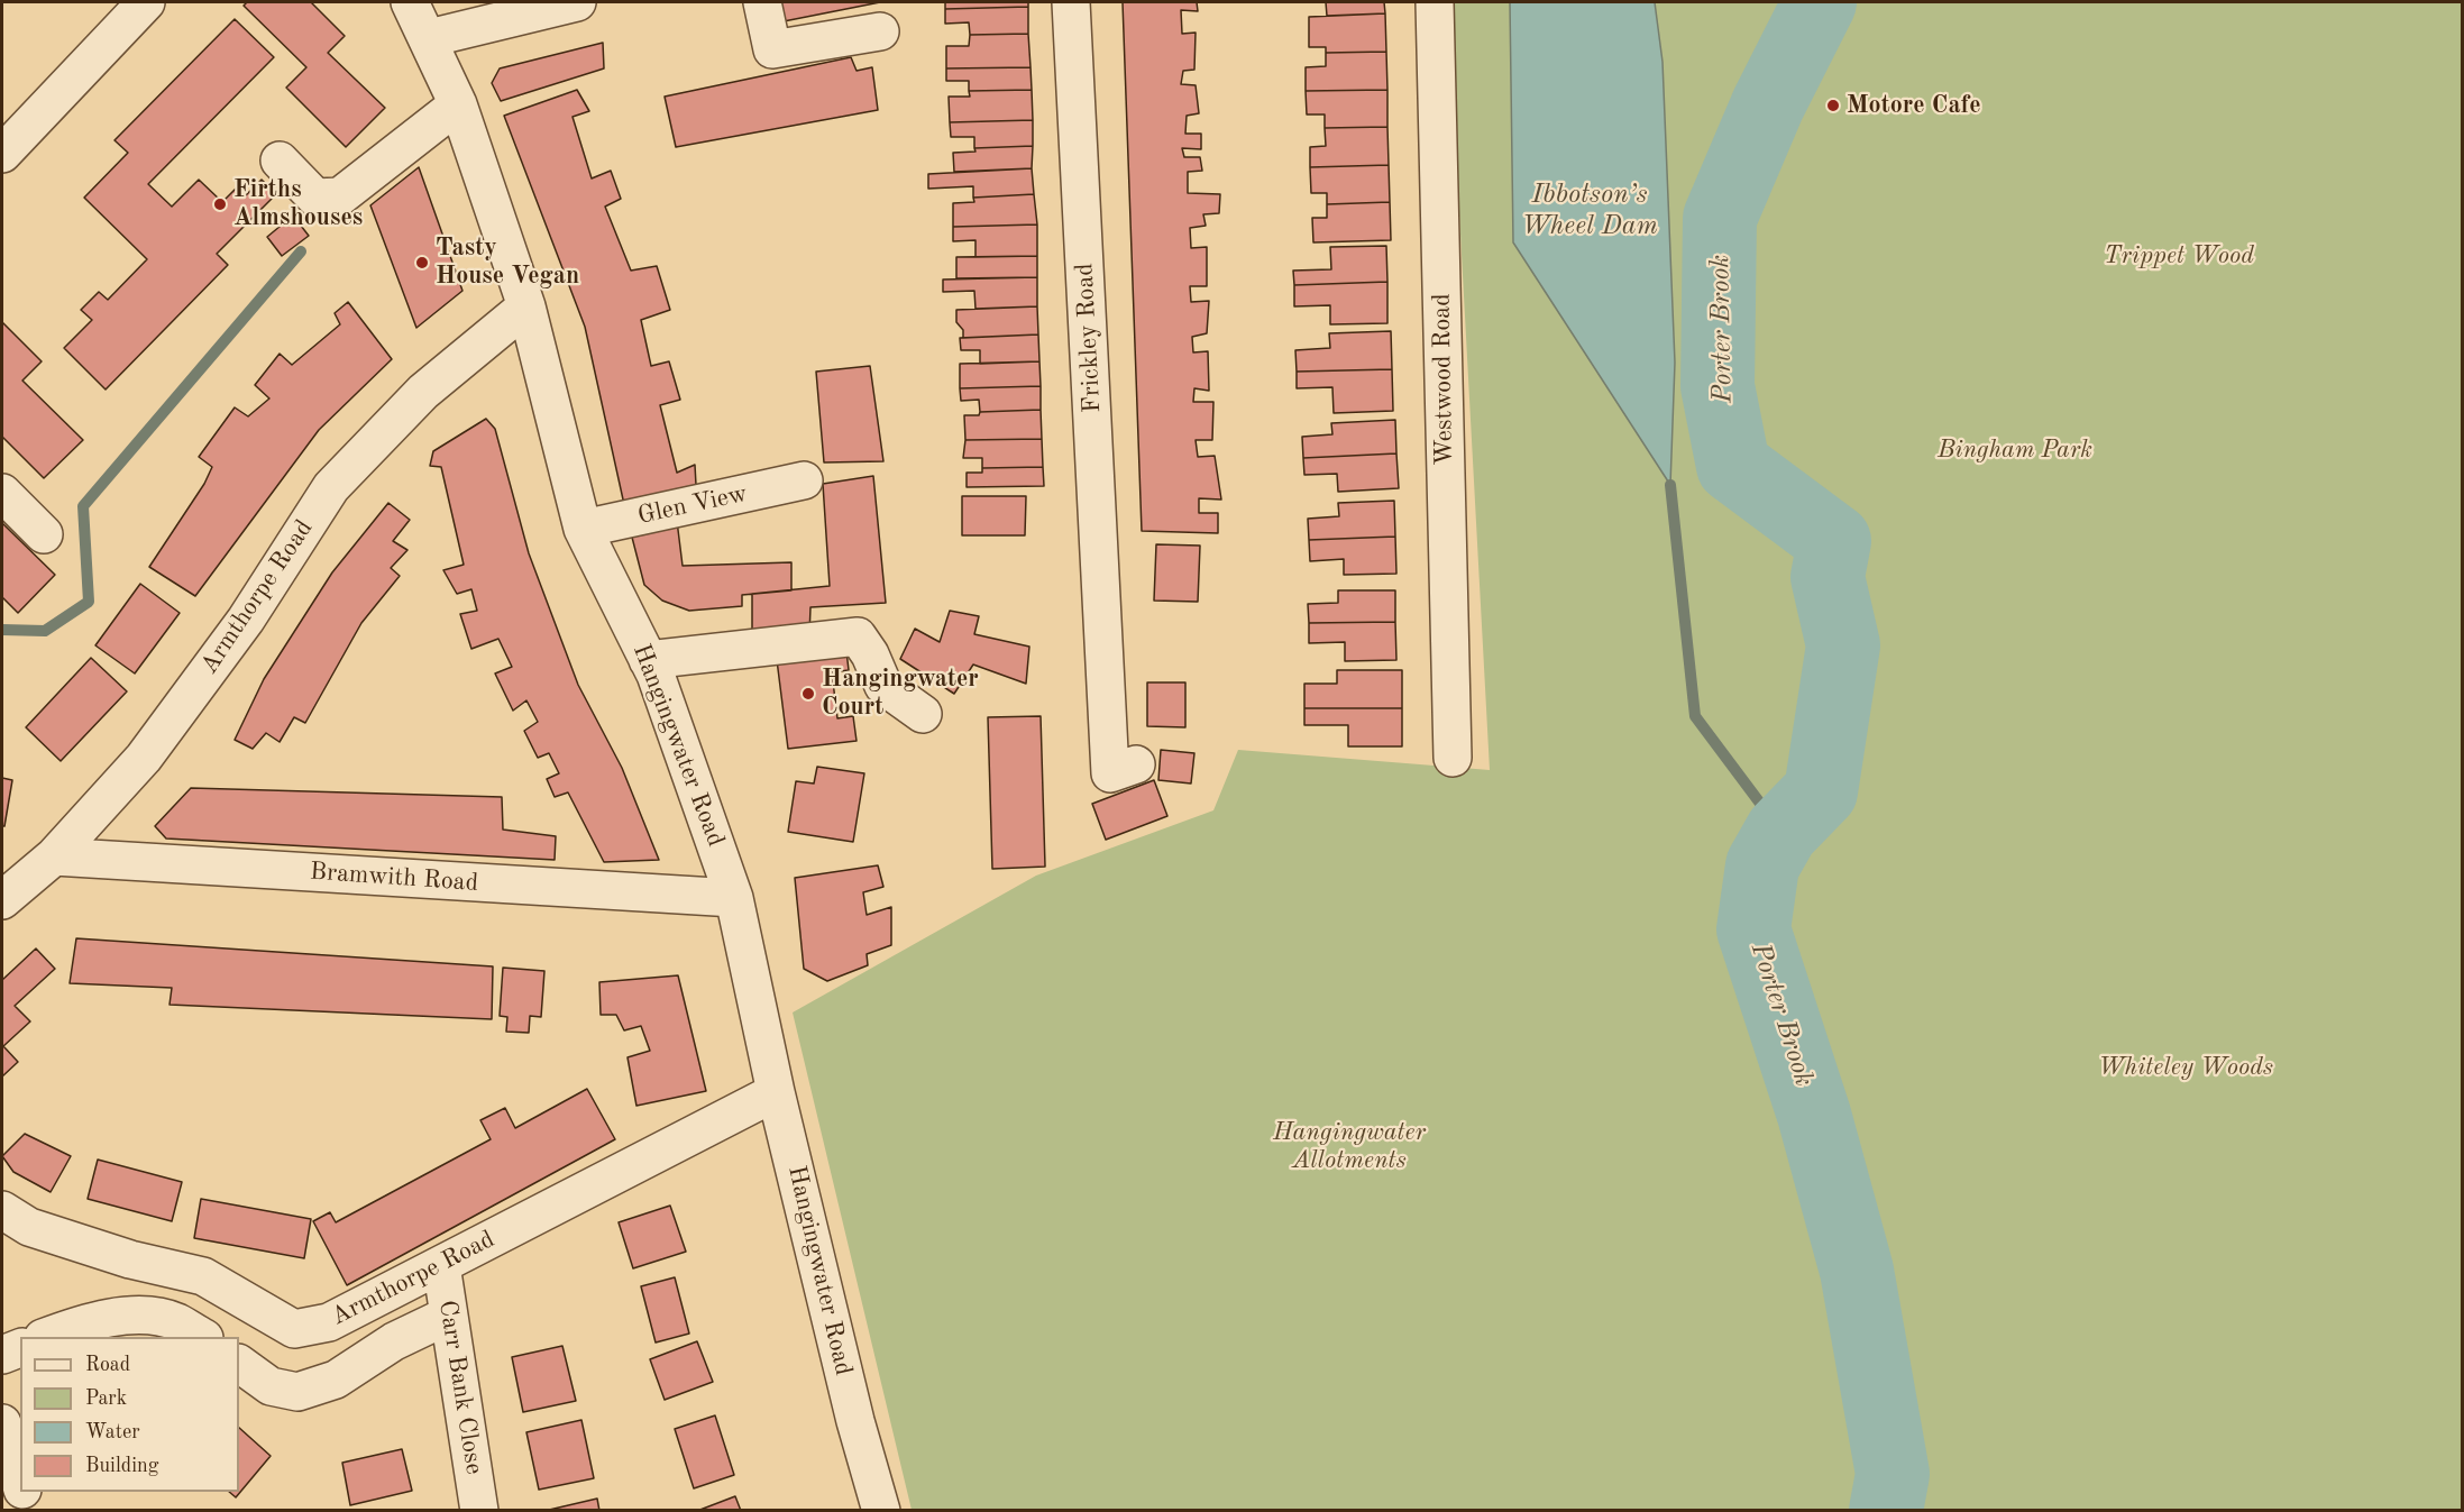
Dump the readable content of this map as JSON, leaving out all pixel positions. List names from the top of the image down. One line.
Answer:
{"streets":{"street":["Frickley Road","Westwood Road","Glen View","Armthorpe Road","Hangingwater Road","Bramwith Road","Carr Bank Close"]},"crossings":[["Glen View","Hangingwater Road"],["Armthorpe Road","Hangingwater Road"],["Armthorpe Road","Bramwith Road"],["Armthorpe Road","Carr Bank Close"],["Hangingwater Road","Bramwith Road"]],"water":["Ibbotson’s Wheel Dam","Porter Brook"],"parks":["Trippet Wood","Bingham Park","Whiteley Woods","Hangingwater Allotments"],"places":["Motore Cafe","Firths Almshouses","Tasty House Vegan","Hangingwater Court"],"legend":["Road","Park","Water","Building"]}
